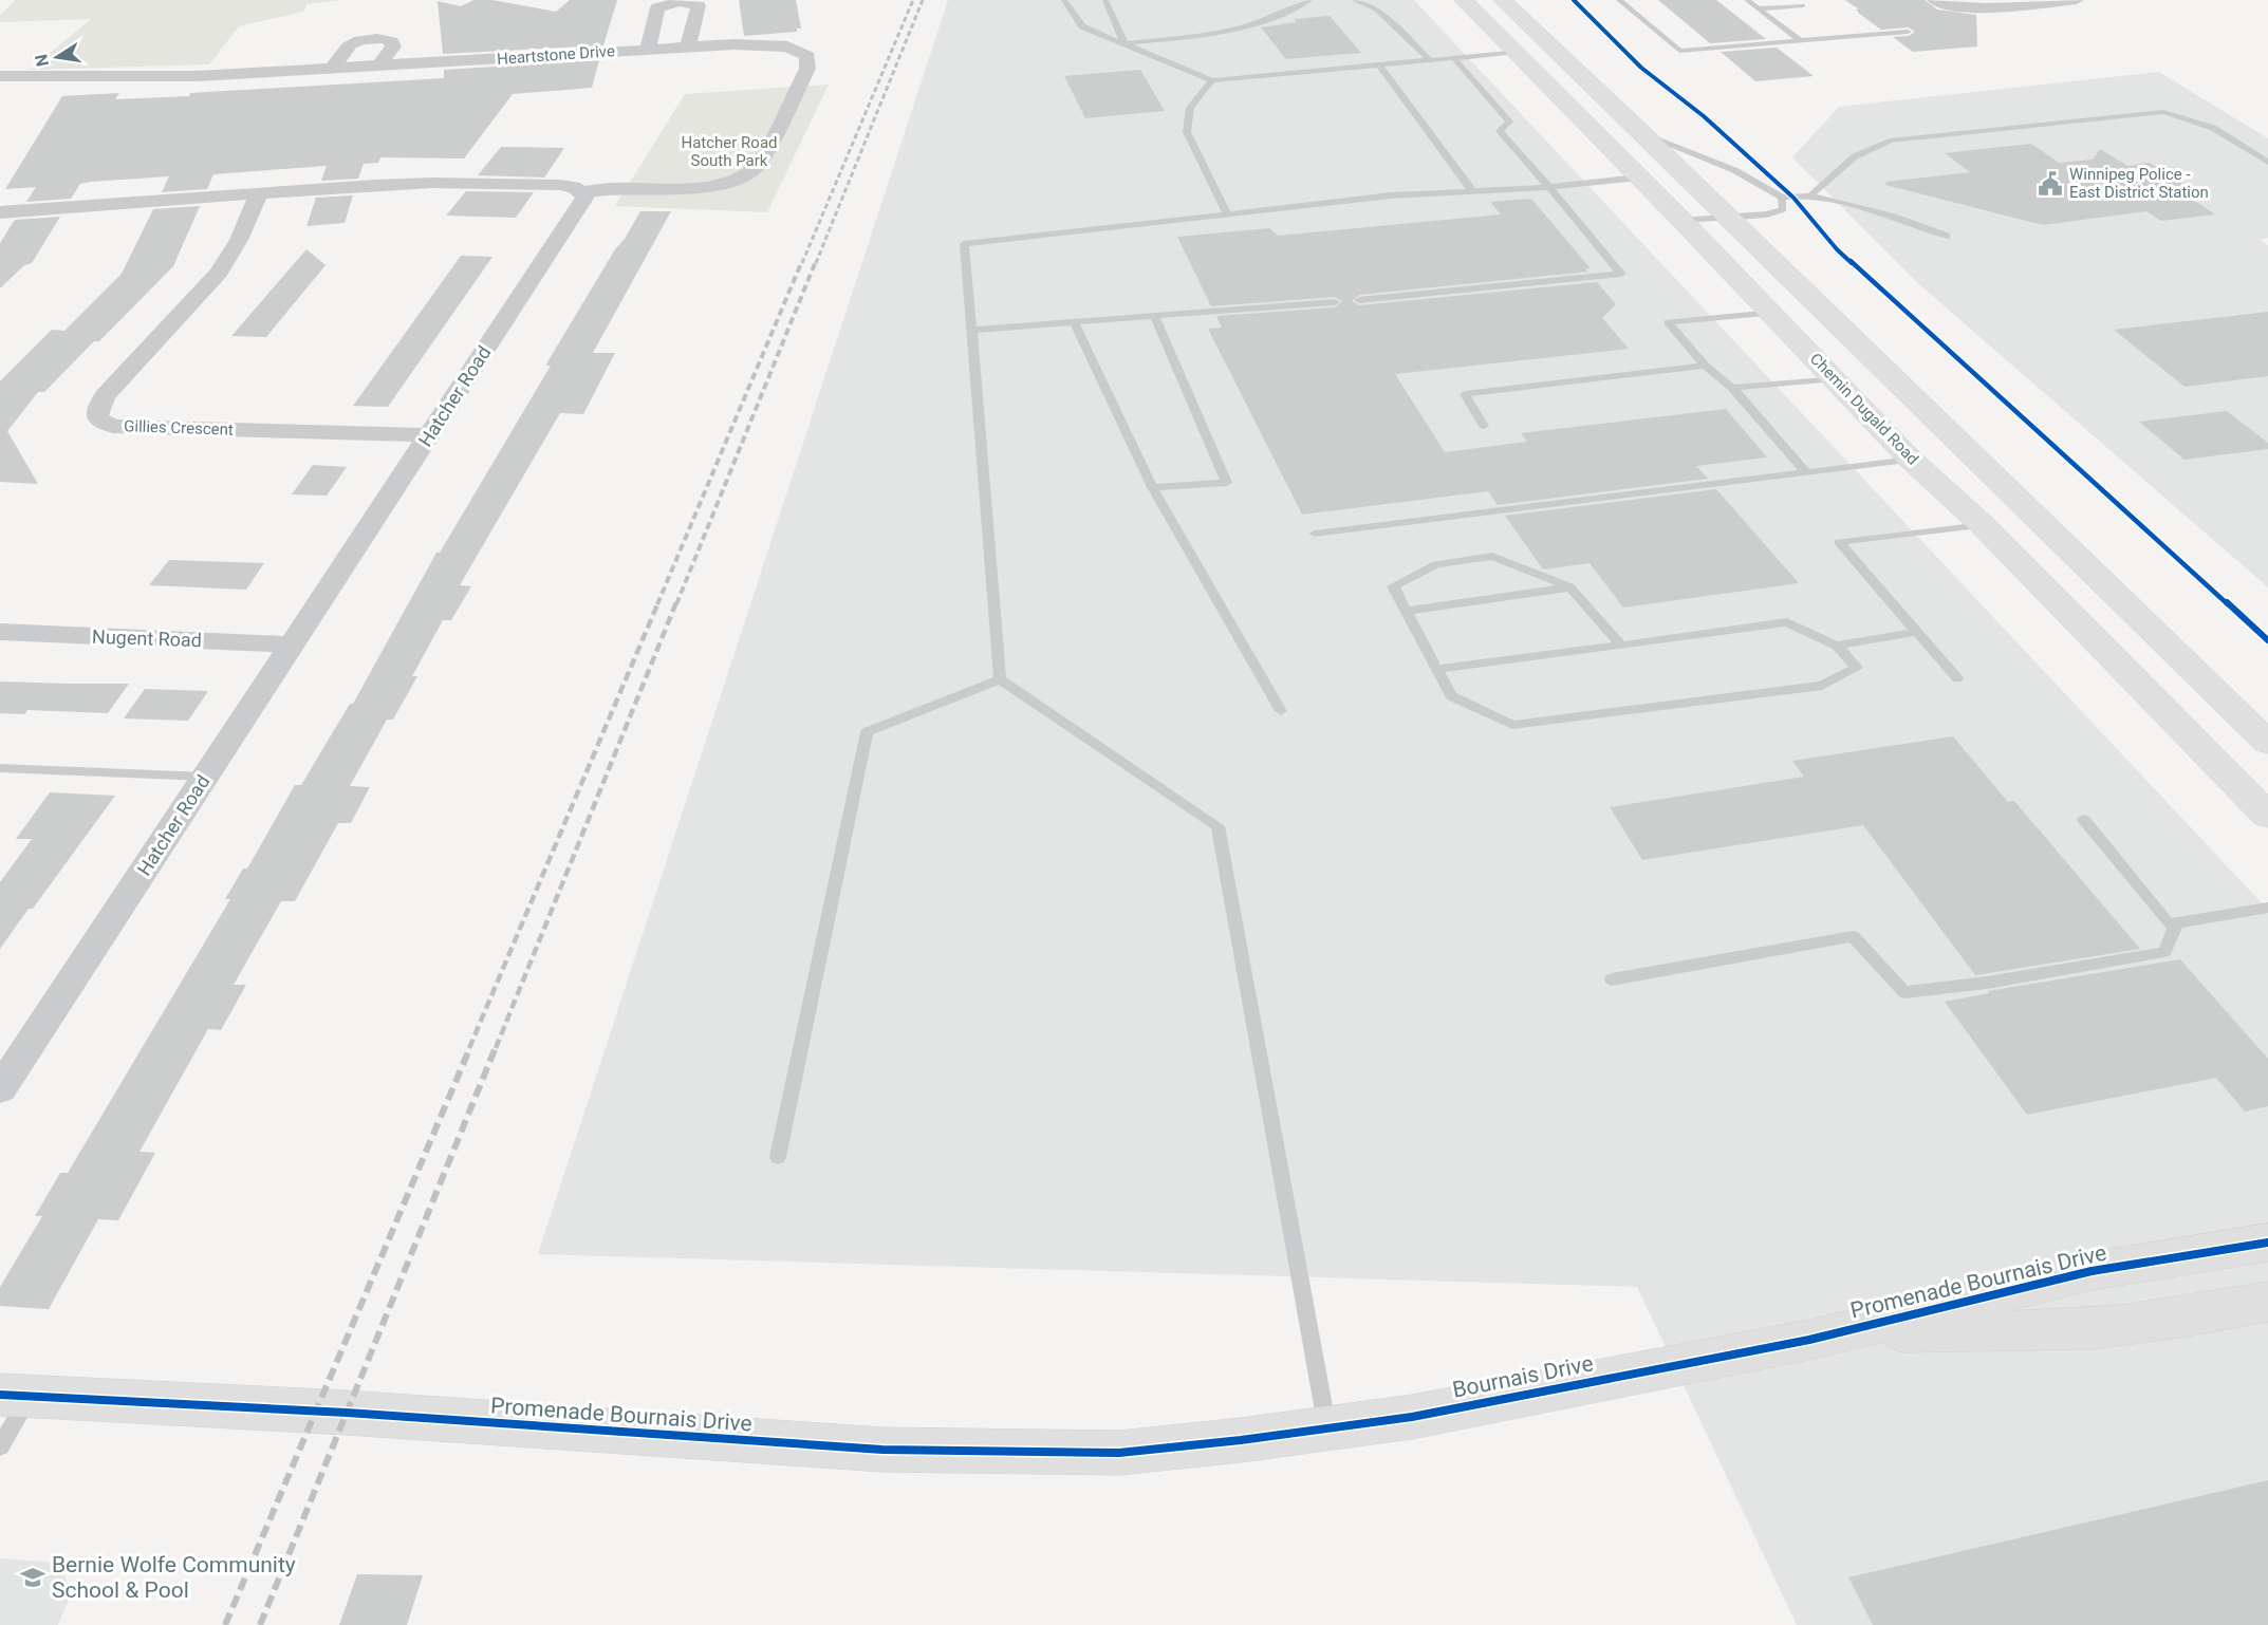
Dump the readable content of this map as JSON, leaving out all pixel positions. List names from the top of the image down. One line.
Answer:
{"streets":{"main road":["Chemin Dugald Road","Promenade Bournais Drive","Bournais Drive"],"street":["Heartstone Drive","Hatcher Road","Gillies Crescent","Nugent Road"]},"crossings":[["Heartstone Drive","Hatcher Road"],["Hatcher Road","Gillies Crescent"],["Hatcher Road","Nugent Road"],["Promenade Bournais Drive","Bournais Drive"]],"parks":["Hatcher Road South Park"],"places":{"public building":["Winnipeg Police - East District Station"],"school or university":["Bernie Wolfe Community School & Pool"]},"north":"left"}
